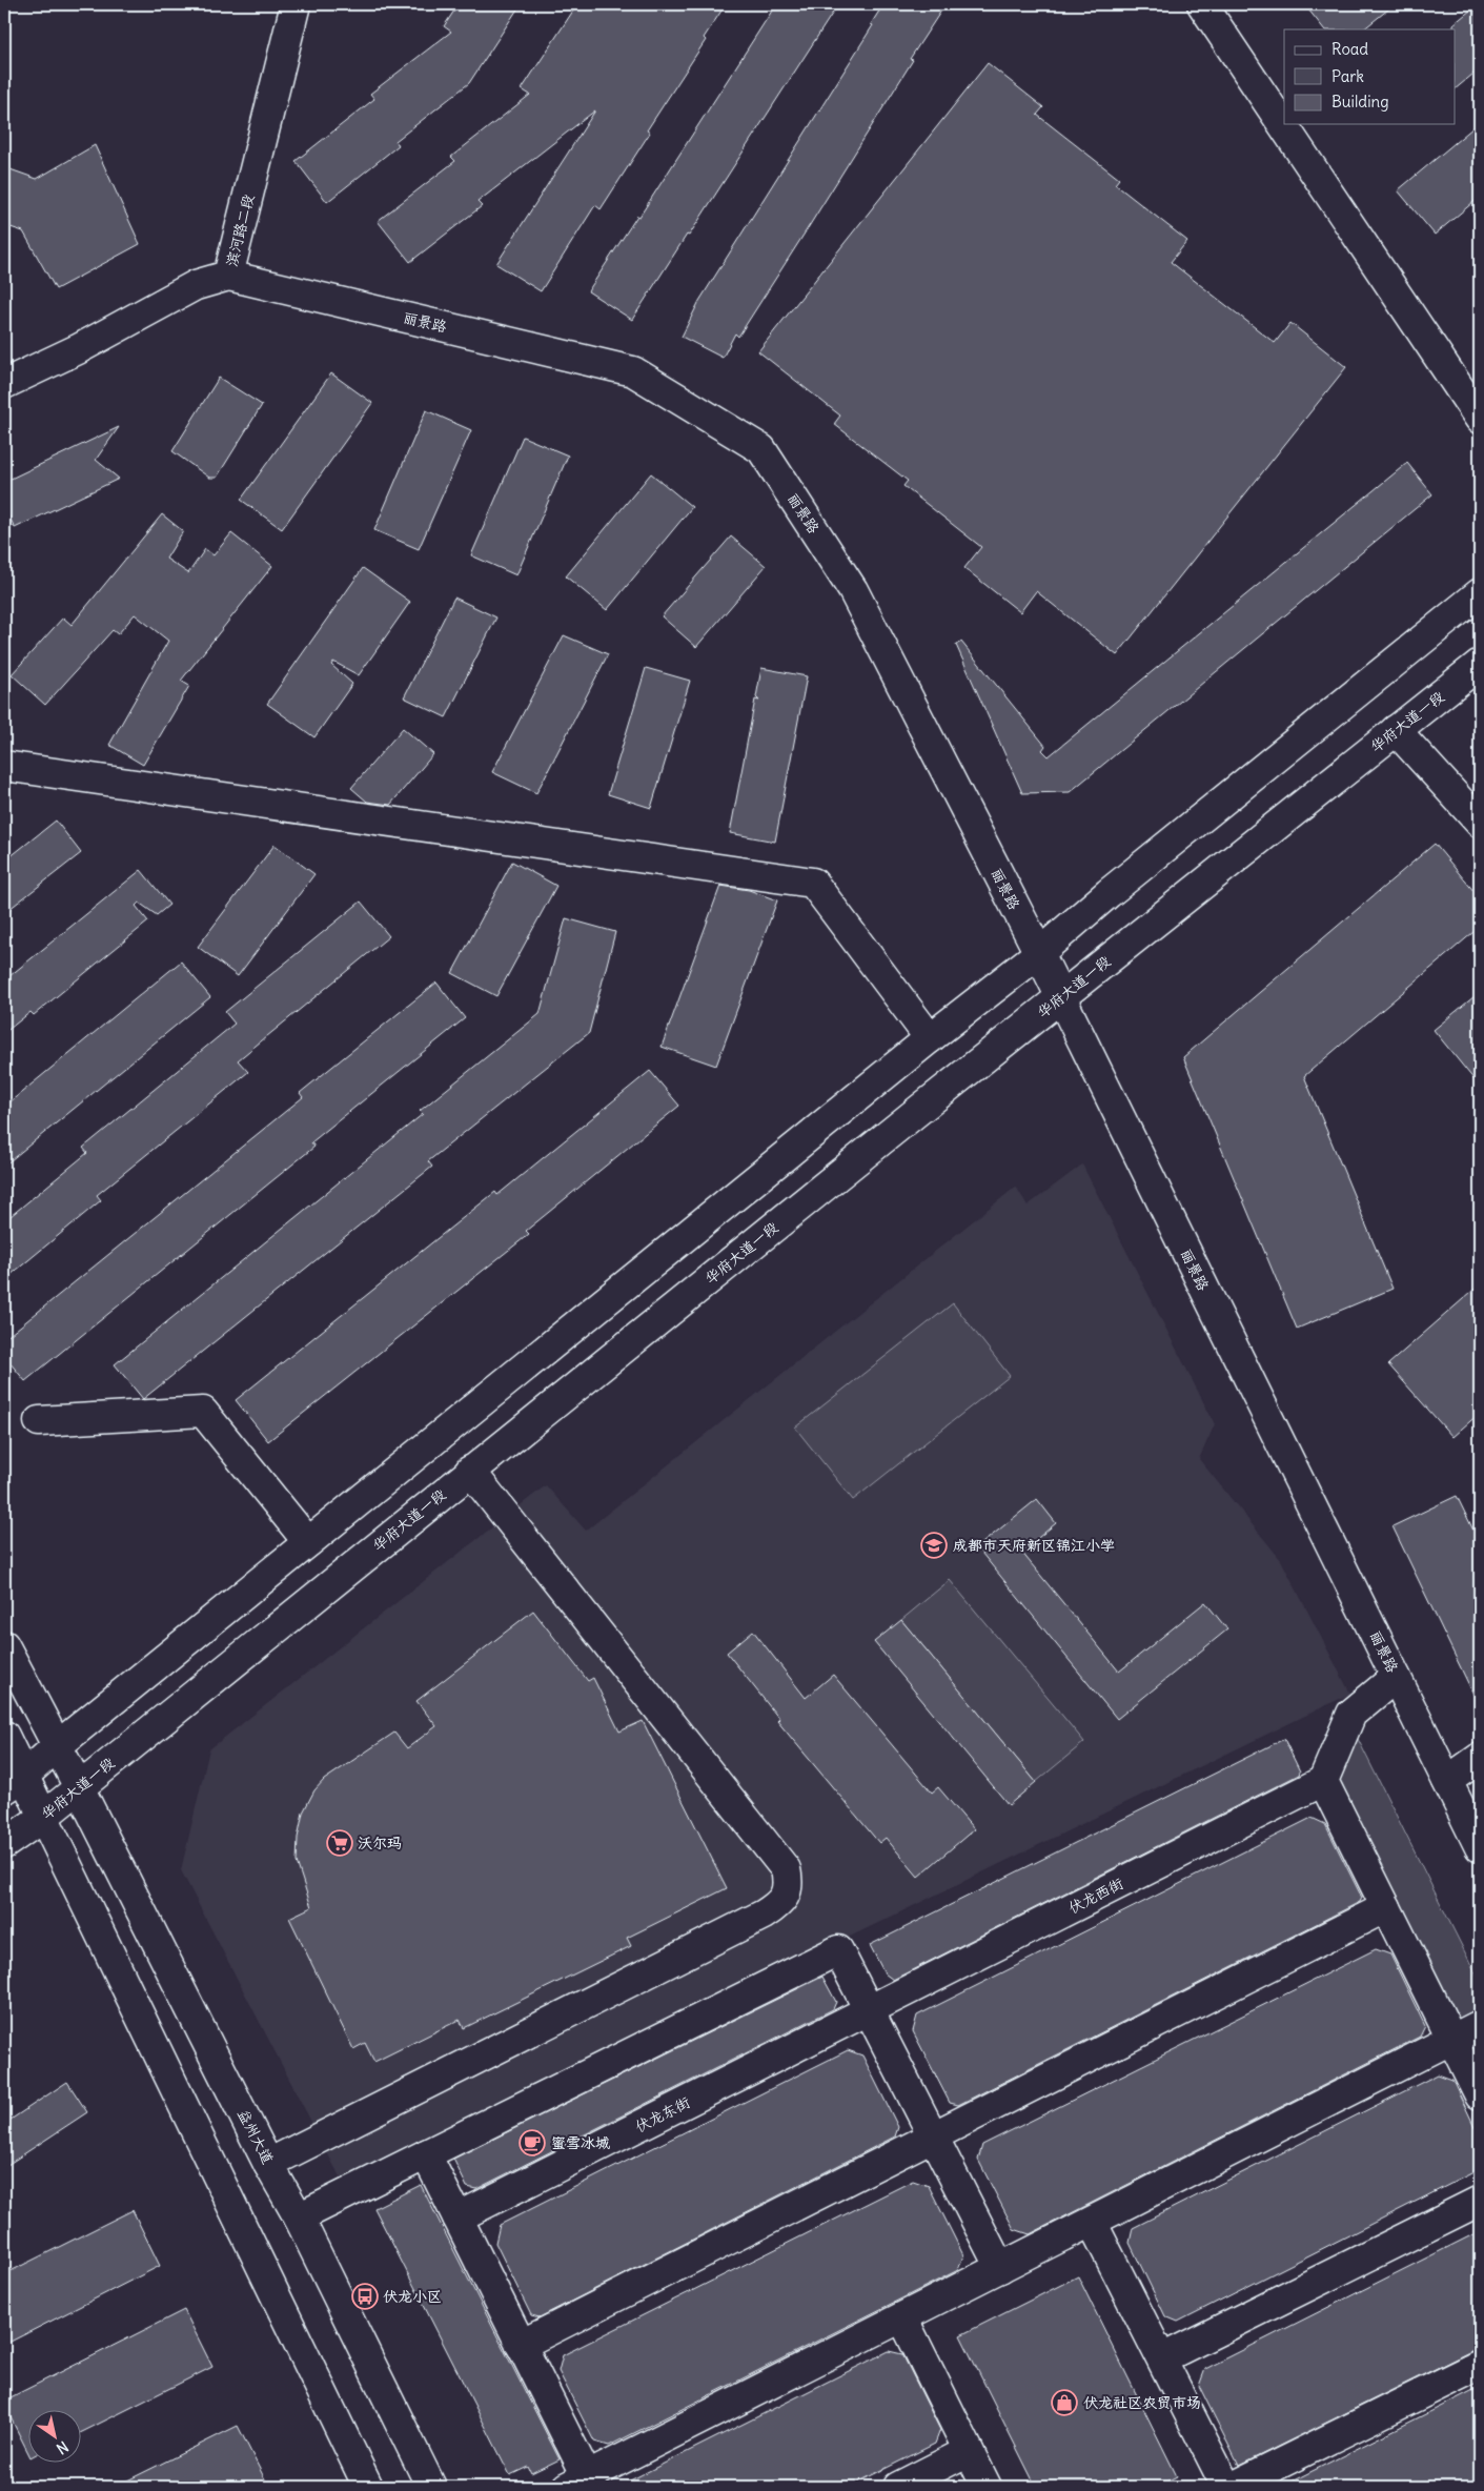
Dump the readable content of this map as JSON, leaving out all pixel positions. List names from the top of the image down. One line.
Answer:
{"streets":{"main road":["滨河路二段","丽景路","华府大道一段","伏龙西街","伏龙东街","益州大道"]},"crossings":[["滨河路二段","丽景路"],["丽景路","华府大道一段"],["华府大道一段","益州大道"],["伏龙西街","伏龙东街"]],"places":{"school or university":["成都市天府新区锦江小学"],"supermarket":["沃尔玛"],"cafe":["蜜雪冰城"],"bus stop":["伏龙小区"],"shop":["伏龙社区农贸市场"]},"legend":["Road","Park","Building"],"north":"bottom right"}
